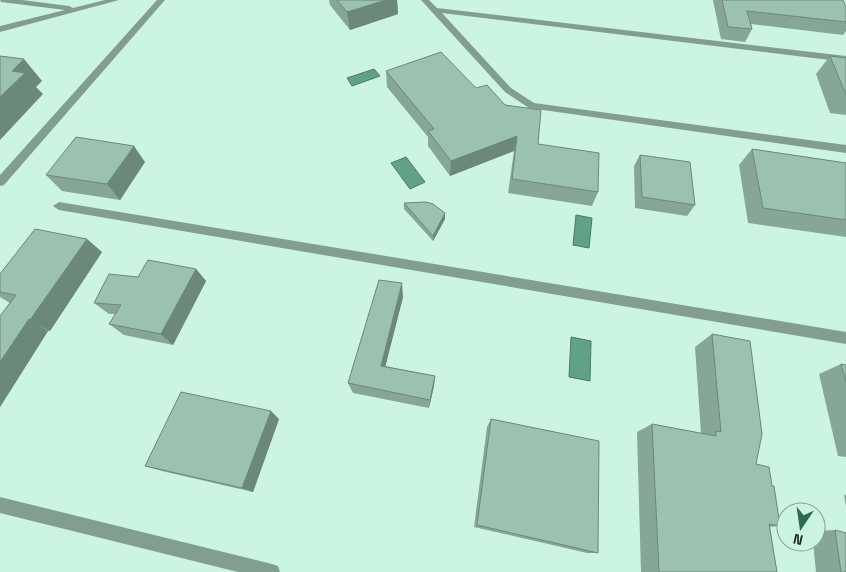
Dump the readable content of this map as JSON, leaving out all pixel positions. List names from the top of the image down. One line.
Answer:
{"north":"bottom"}
